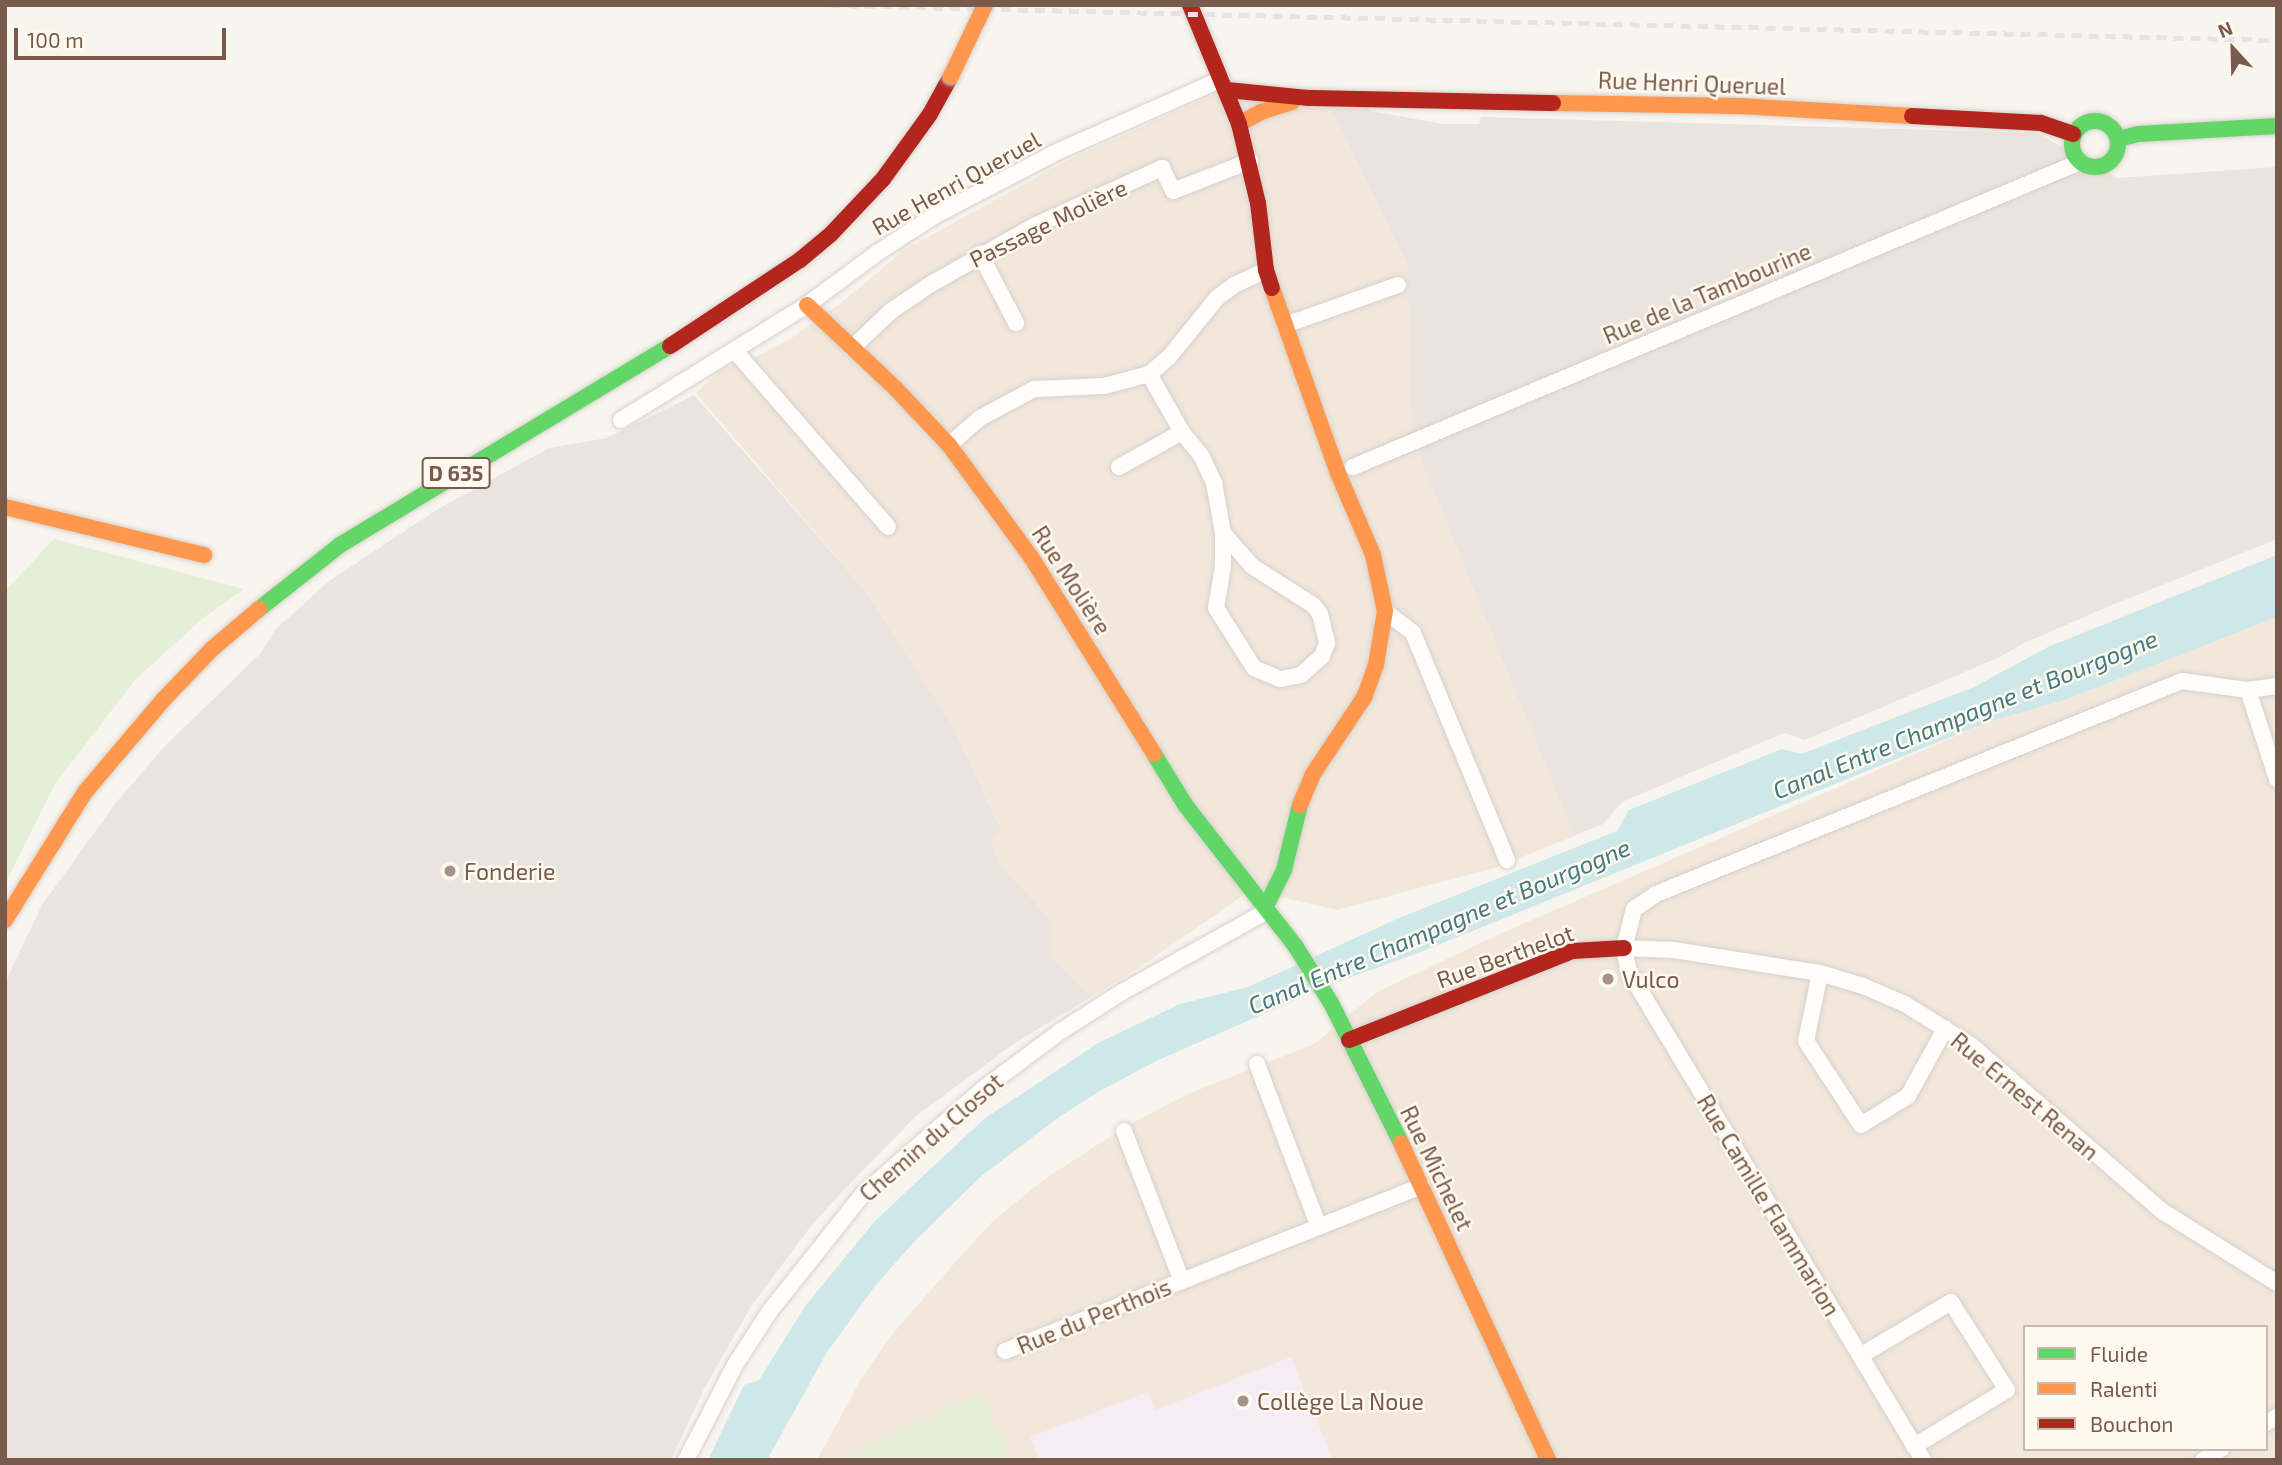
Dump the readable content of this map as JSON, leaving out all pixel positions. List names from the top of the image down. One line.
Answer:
{"streets":{"main road":["Rue Henri Queruel","D 635","Rue Molière","Rue Berthelot","Rue Michelet"],"street":["Passage Molière","Rue de la Tambourine","Rue Ernest Renan","Chemin du Closot","Rue Camille Flammarion","Rue du Perthois"]},"crossings":[["Rue Henri Queruel","Rue de la Tambourine"],["Rue Henri Queruel","Rue Molière"],["Passage Molière","Rue Molière"],["Rue Molière","Chemin du Closot"],["Rue Molière","Rue Michelet"],["Rue Berthelot","Rue Ernest Renan"],["Rue Berthelot","Rue Michelet"],["Rue Berthelot","Rue Camille Flammarion"],["Rue Ernest Renan","Rue Camille Flammarion"],["Chemin du Closot","Rue Michelet"],["Rue Michelet","Rue du Perthois"]],"water":["Canal Entre Champagne et Bourgogne"],"places":["Fonderie","Vulco","Collège La Noue"],"legend":["Fluide","Ralenti","Bouchon"],"scale_bar":"100 m","north":"top"}
